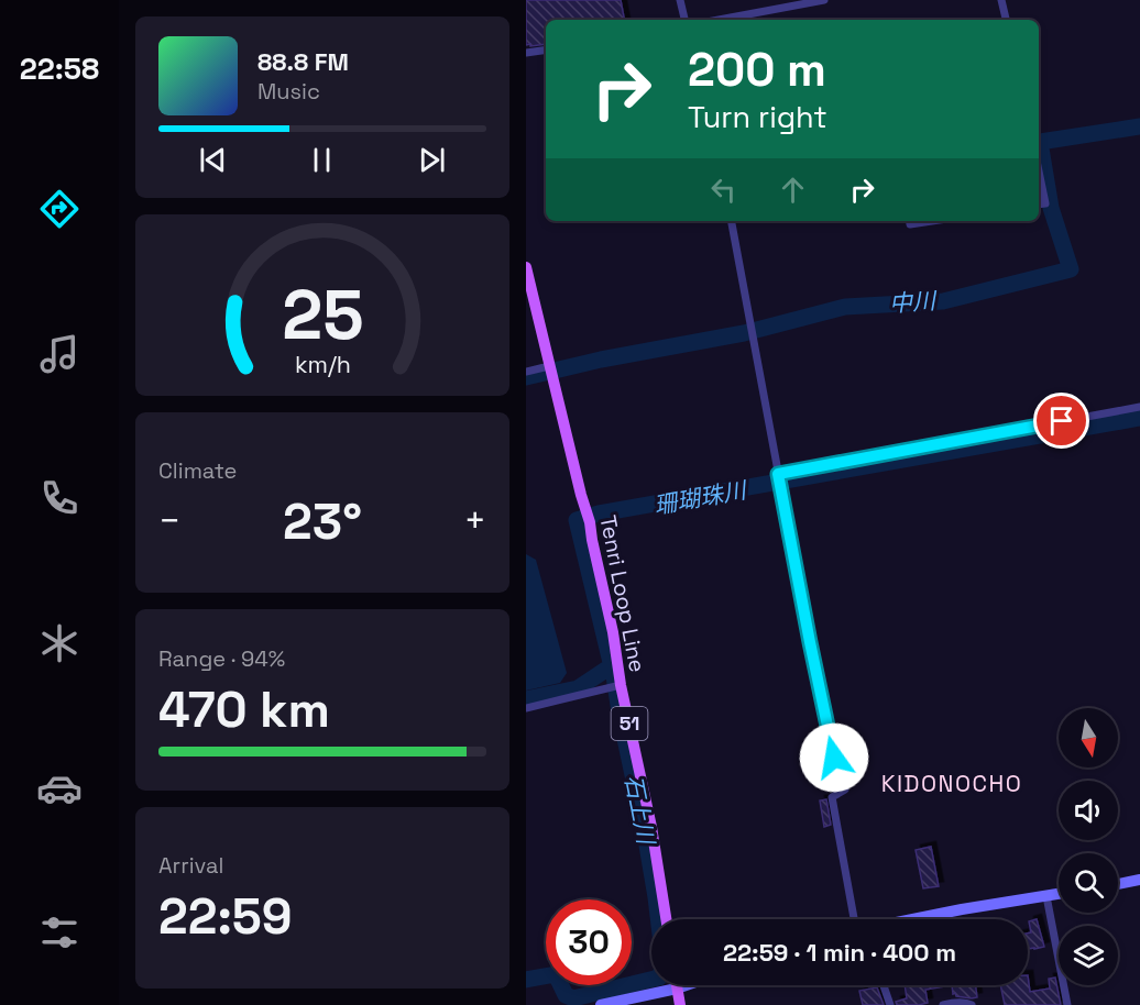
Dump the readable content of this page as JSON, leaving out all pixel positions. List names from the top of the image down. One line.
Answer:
{"streets":{"main road":["Tenri Loop Line","51"]},"districts":["KIDONOCHO"],"water":["中川","珊瑚珠川","石上川"],"north":"bottom","page":{"tabs":"22:58","turn":["200 m","Turn right"],"song":["88.8 FM","Music"],"tile":["Climate",["Range · 94%","470 km"],["Arrival","22:59"]],"heat":["−","23°","+"],"limit":"30","trip":"22:59 · 1 min · 400 m","gauge":["25","km/h"]}}
